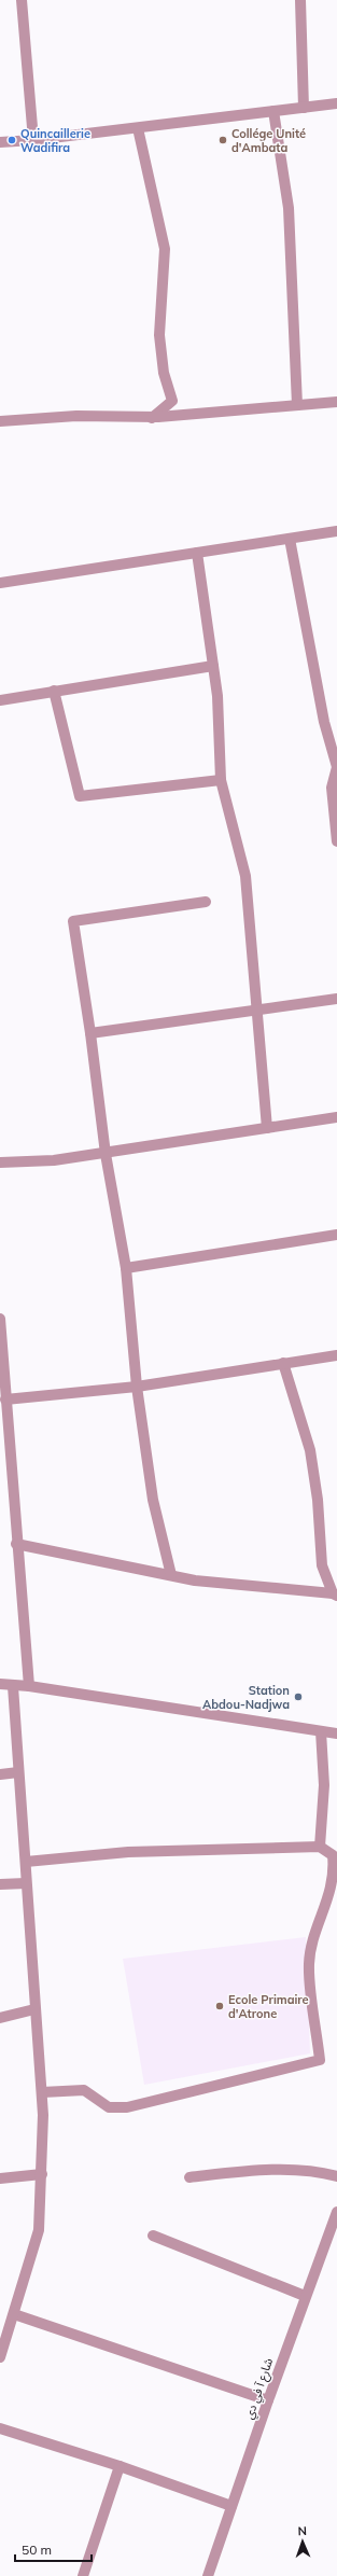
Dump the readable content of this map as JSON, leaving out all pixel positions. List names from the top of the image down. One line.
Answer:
{"streets":{"street":["شارع آ في دي"]},"places":["Quincaillerie Wadifira","Collége Unité d'Ambata","Station Abdou-Nadjwa","Ecole Primaire d'Atrone"],"scale_bar":"50 m","north":"top"}
